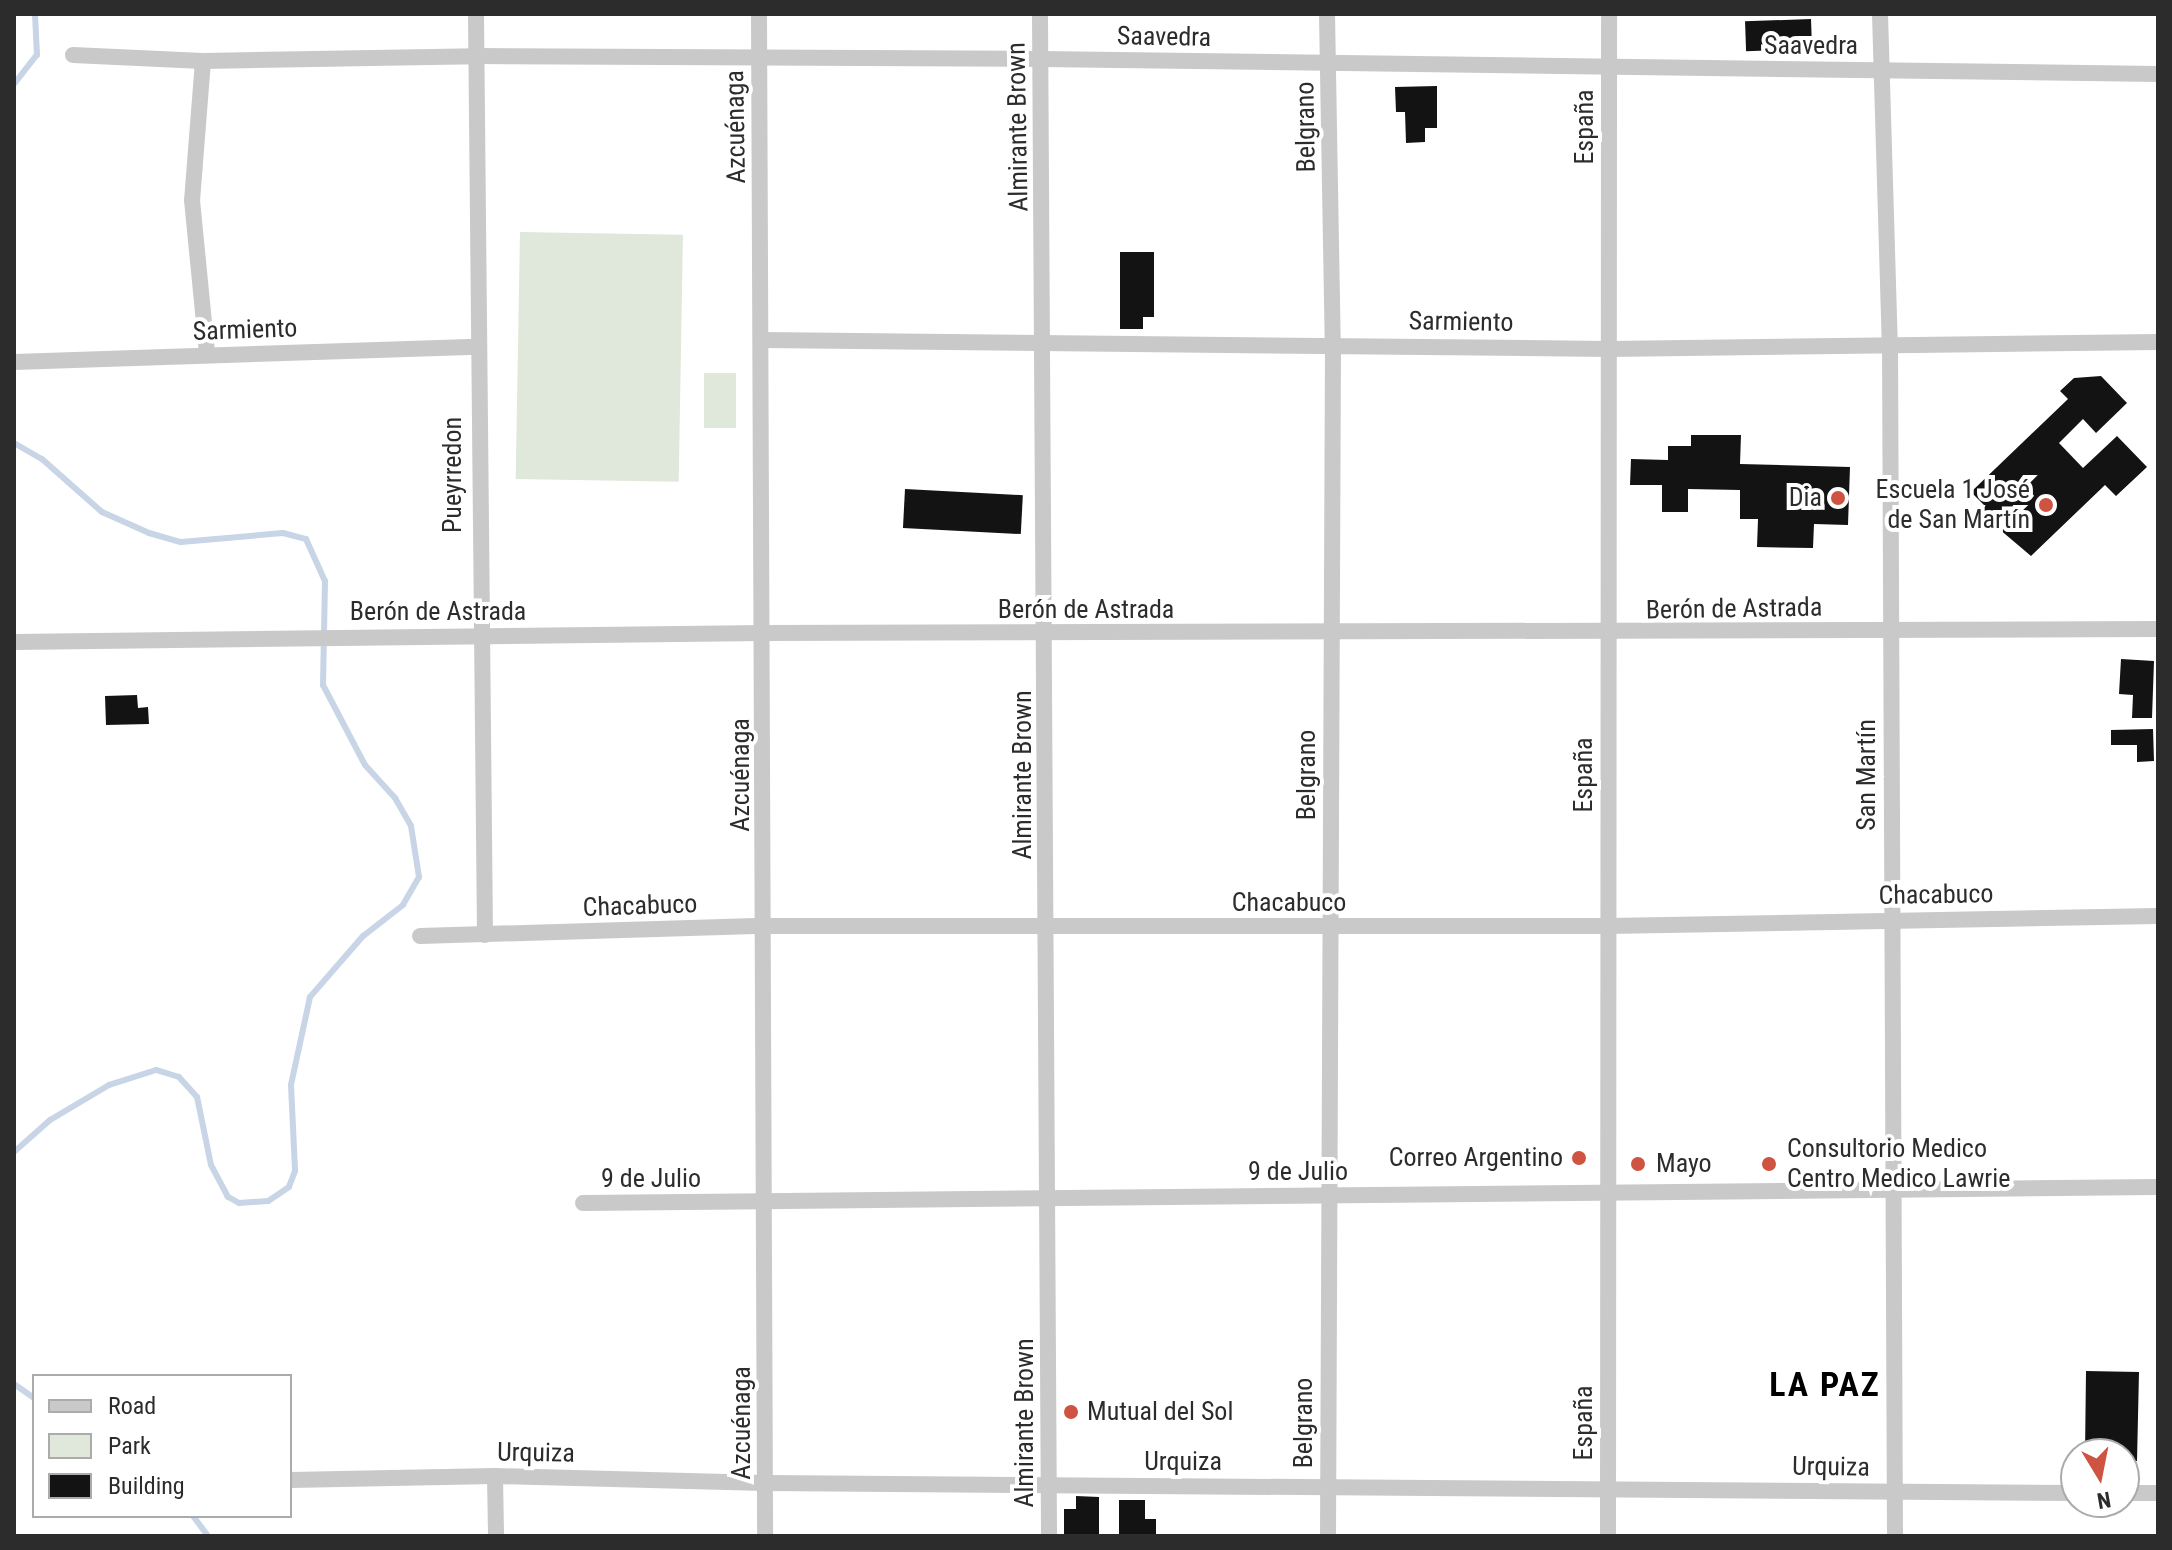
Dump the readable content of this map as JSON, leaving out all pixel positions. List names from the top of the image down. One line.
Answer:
{"streets":{"street":["Saavedra","Azcuénaga","Almirante Brown","Belgrano","España","Sarmiento","Pueyrredon","Berón de Astrada","San Martín","Chacabuco","9 de Julio","Urquiza"]},"crossings":[["Saavedra","Azcuénaga"],["Saavedra","Almirante Brown"],["Saavedra","Belgrano"],["Saavedra","España"],["Saavedra","Pueyrredon"],["Saavedra","San Martín"],["Azcuénaga","Sarmiento"],["Azcuénaga","Berón de Astrada"],["Azcuénaga","Chacabuco"],["Azcuénaga","9 de Julio"],["Azcuénaga","Urquiza"],["Almirante Brown","Sarmiento"],["Almirante Brown","Berón de Astrada"],["Almirante Brown","Chacabuco"],["Almirante Brown","9 de Julio"],["Almirante Brown","Urquiza"],["Belgrano","Sarmiento"],["Belgrano","Berón de Astrada"],["Belgrano","Chacabuco"],["Belgrano","9 de Julio"],["Belgrano","Urquiza"],["España","Sarmiento"],["España","Berón de Astrada"],["España","Chacabuco"],["España","9 de Julio"],["España","Urquiza"],["Sarmiento","Pueyrredon"],["Sarmiento","San Martín"],["Pueyrredon","Berón de Astrada"],["Pueyrredon","Chacabuco"],["Berón de Astrada","San Martín"],["San Martín","Chacabuco"],["San Martín","9 de Julio"],["San Martín","Urquiza"]],"districts":["LA PAZ"],"places":["Dia","Escuela 1 José de San Martín","Correo Argentino","Mayo","Consultorio Medico Centro Medico Lawrie","Mutual del Sol"],"legend":["Road","Park","Building"],"north":"bottom"}
